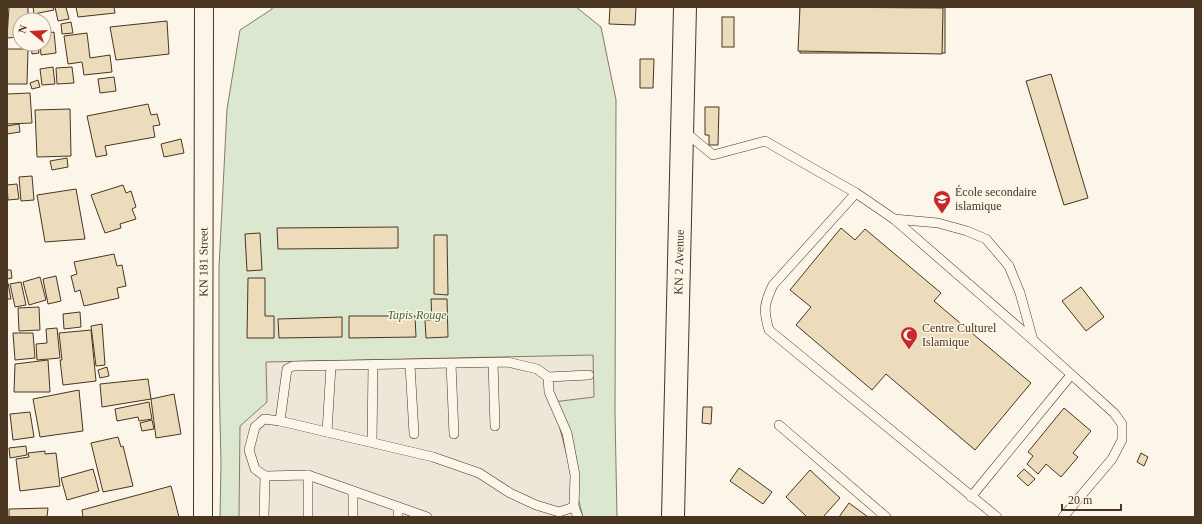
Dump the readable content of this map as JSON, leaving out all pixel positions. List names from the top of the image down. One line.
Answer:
{"streets":{"main road":["KN 2 Avenue"],"street":["KN 181 Street"]},"parks":["Tapis Rouge"],"places":{"school or university":["École secondaire islamique"],"mosque":["Centre Culturel Islamique"]},"scale_bar":"20 m","north":"left"}
